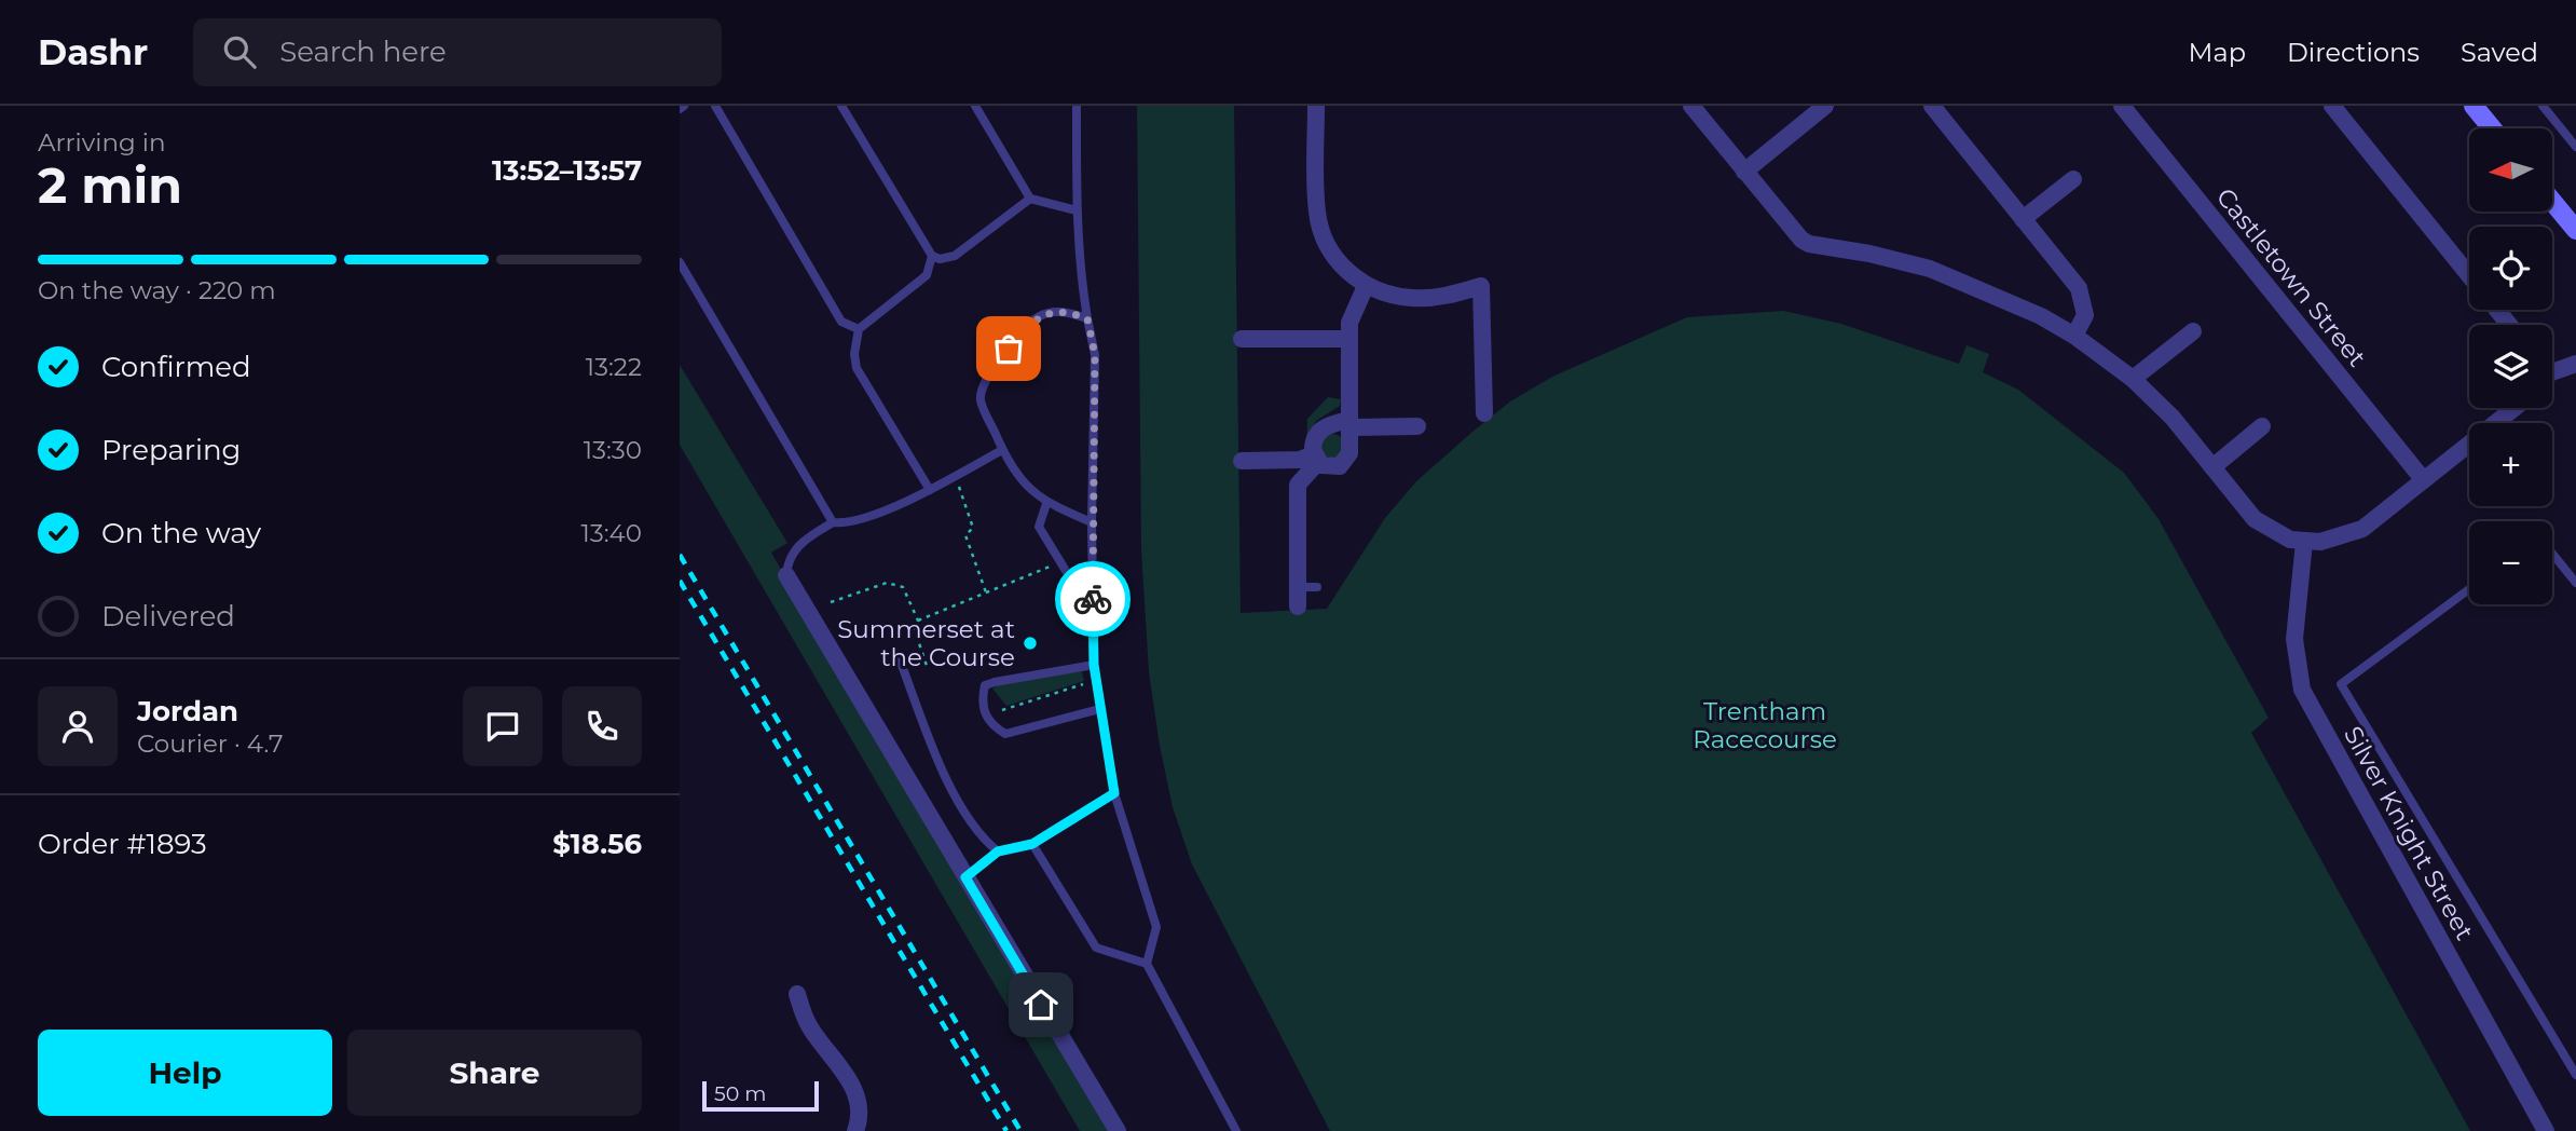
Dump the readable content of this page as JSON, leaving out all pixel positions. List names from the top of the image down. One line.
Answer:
{"streets":{"street":["Castletown Street","Silver Knight Street"]},"parks":["Trentham Racecourse"],"places":["Summerset at the Course"],"scale_bar":"50 m","north":"left","page":{"header":"Dashr","search":"Search here","nav":["Map","Directions","Saved"],"heading":["2 min","Arriving in","13:52–13:57"],"panel":["Jordan","Courier · 4.7","Order #1893","$18.56"],"map_buttons":["+","−"],"bar":"On the way · 220 m","list":[["Confirmed","13:22"],["Preparing","13:30"],["On the way","13:40"],"Delivered"],"buttons":["Help","Share"],"scale":"50 m"}}
